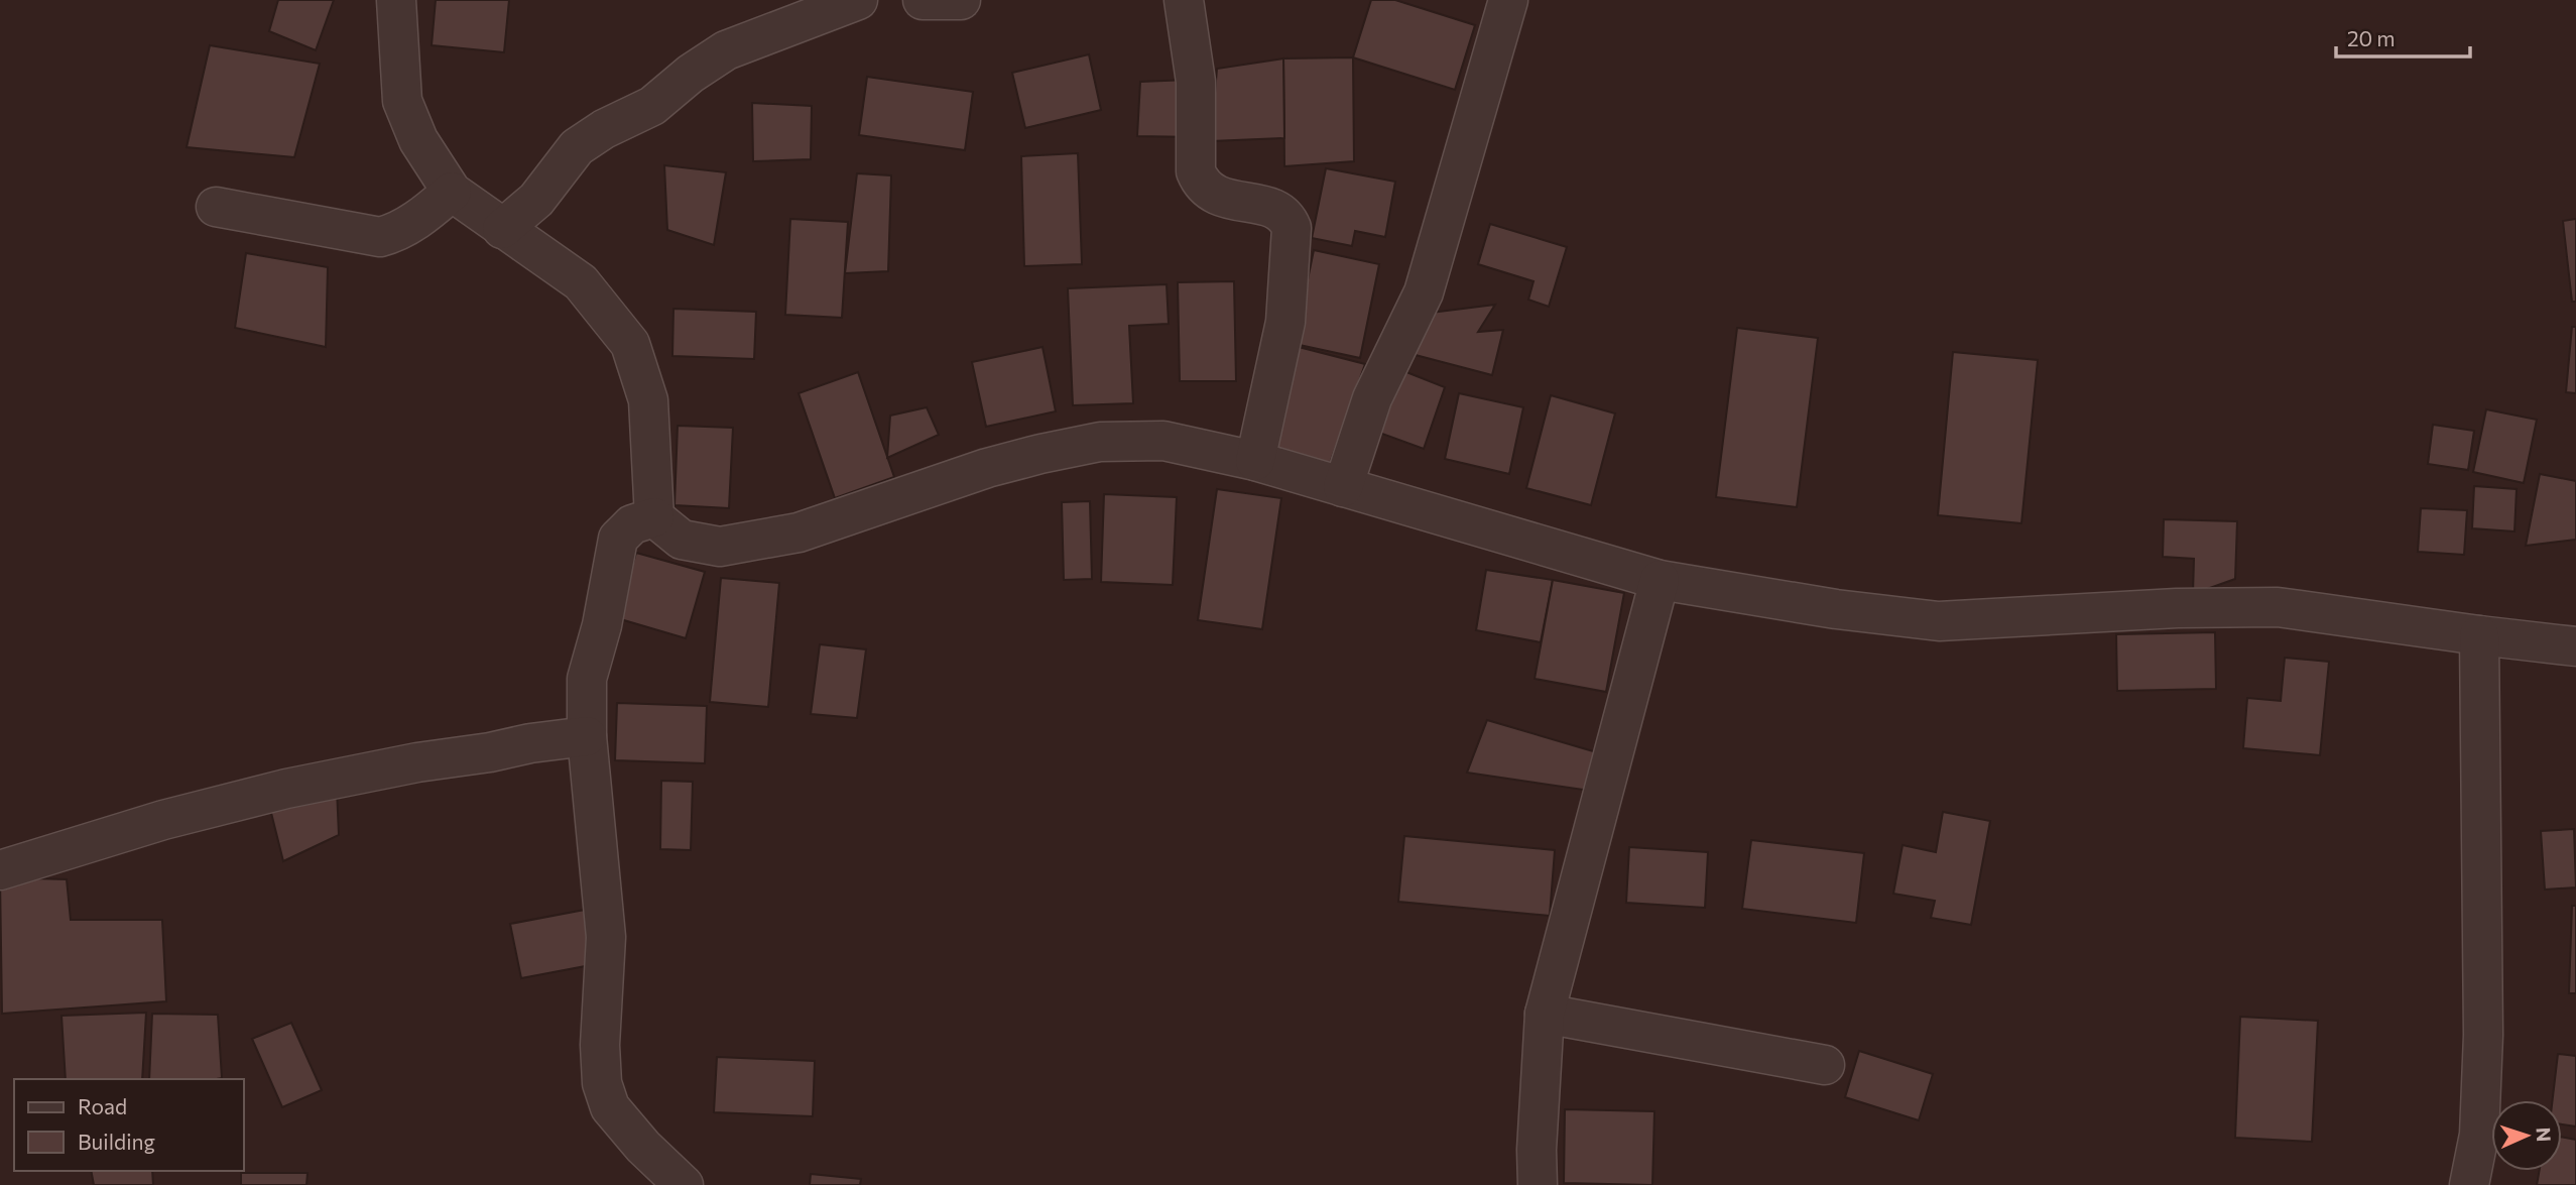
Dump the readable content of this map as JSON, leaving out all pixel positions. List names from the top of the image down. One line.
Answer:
{"legend":["Road","Building"],"scale_bar":"20 m","north":"right"}
